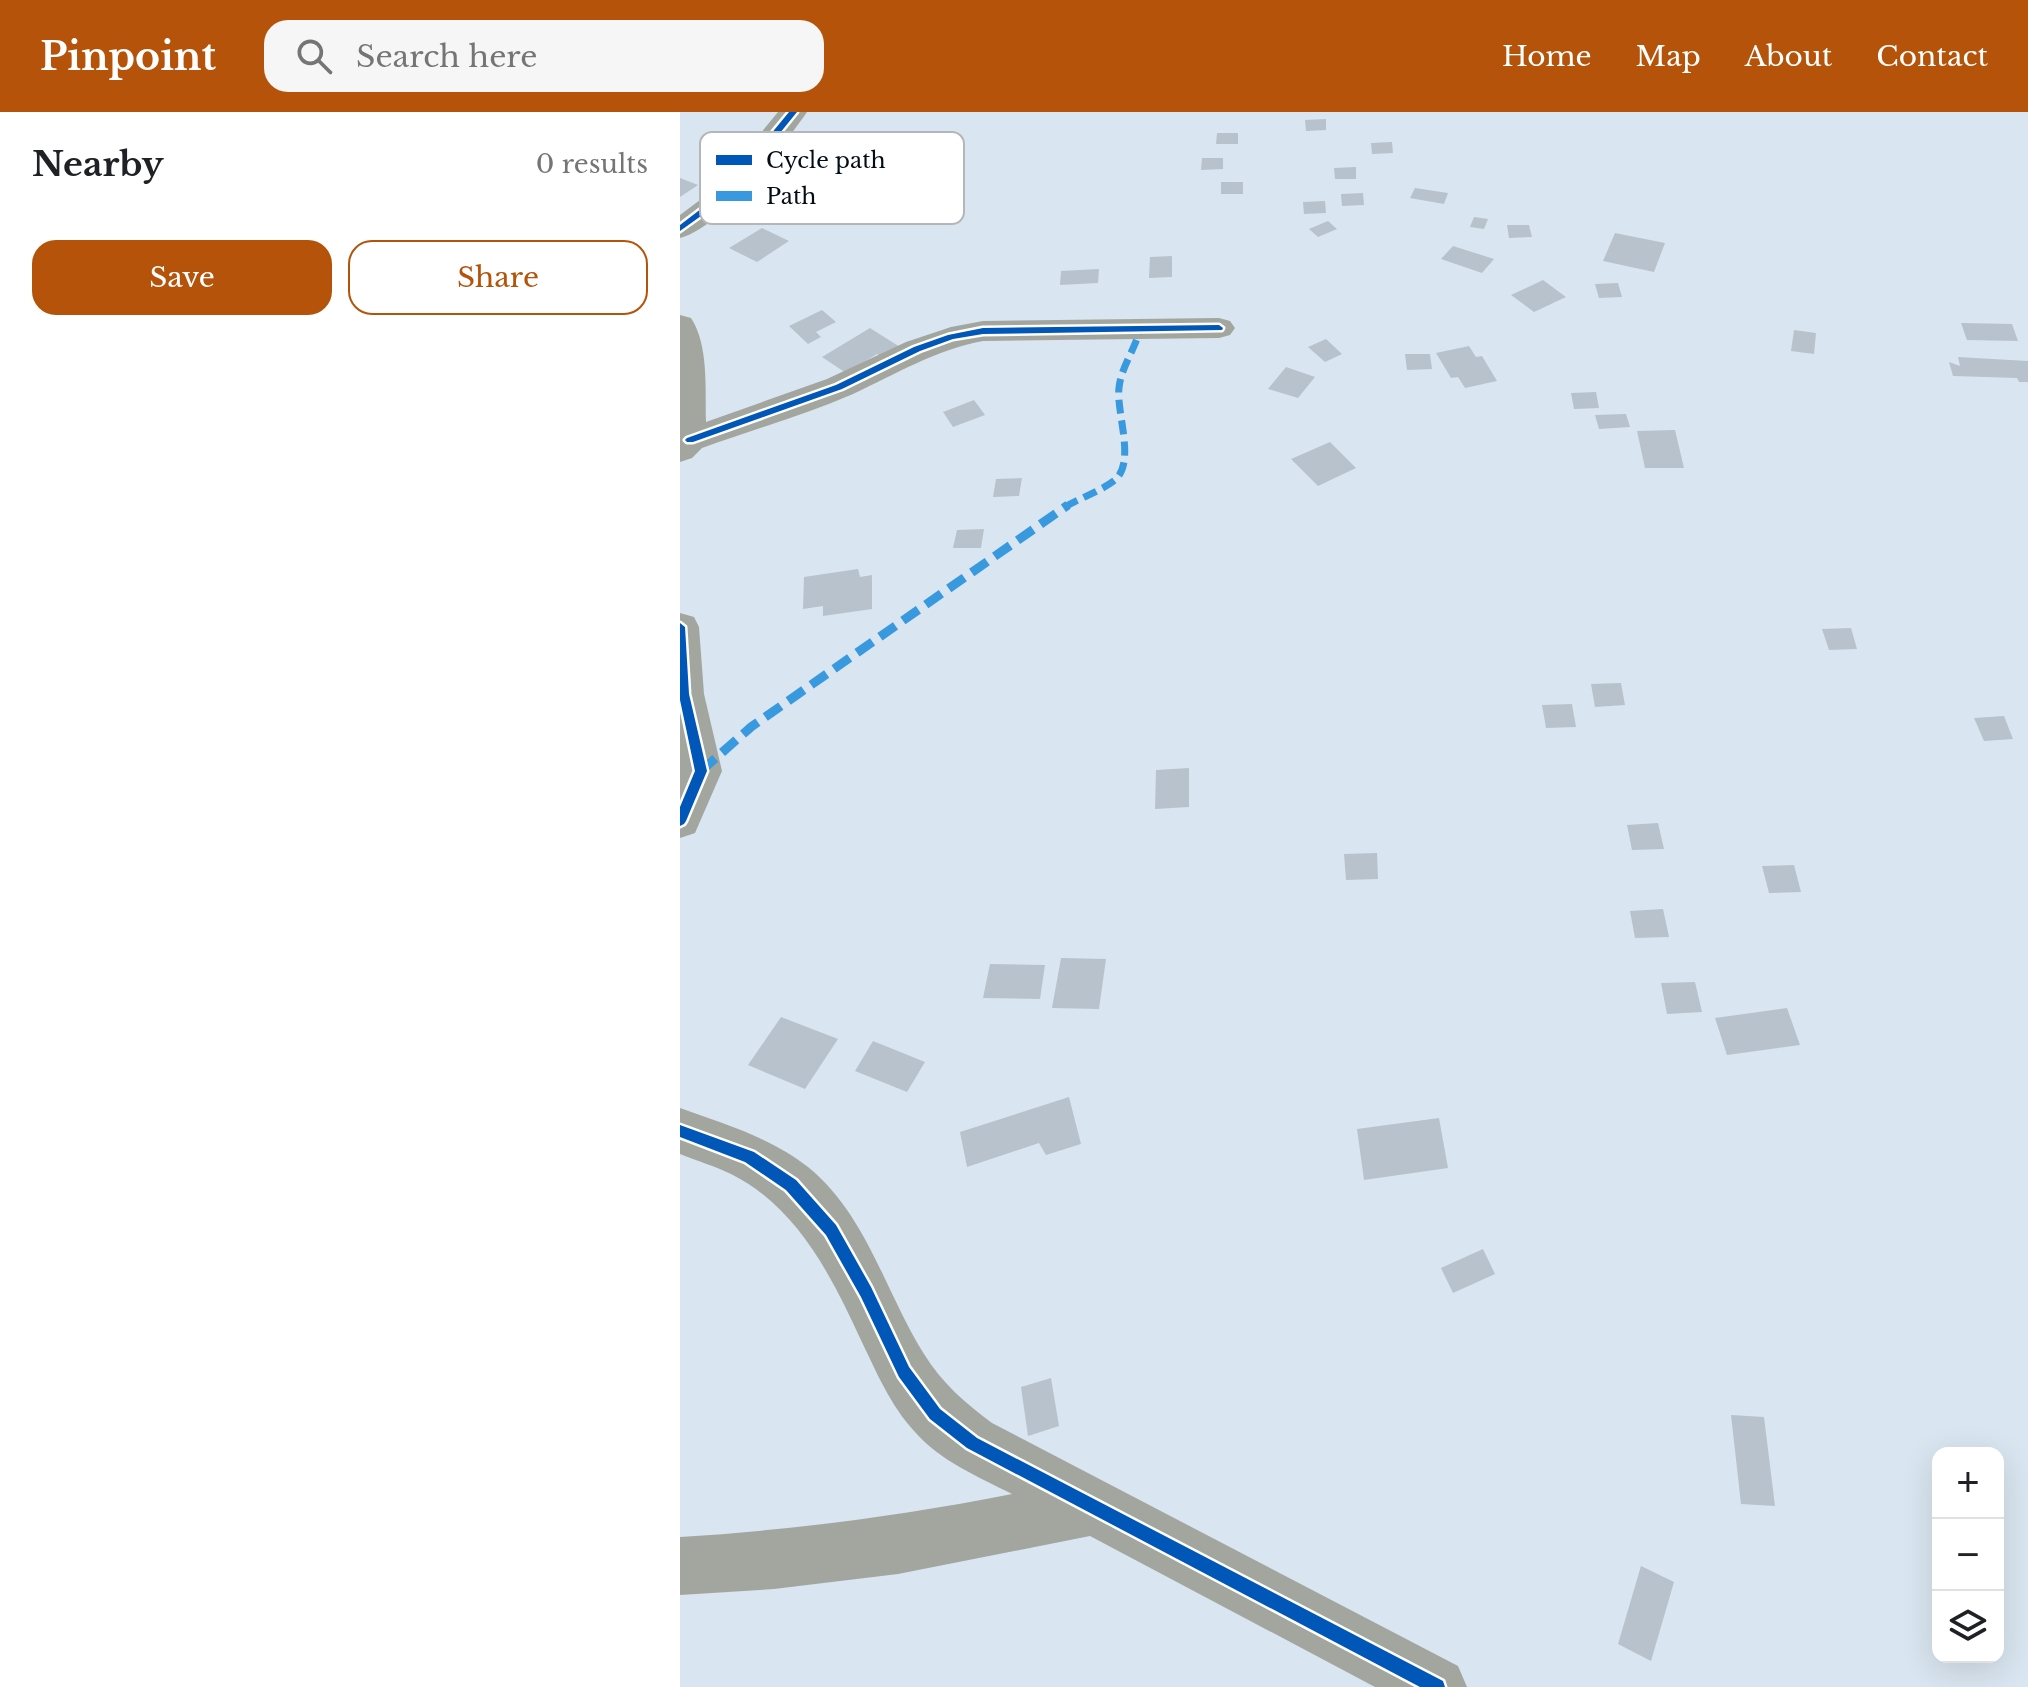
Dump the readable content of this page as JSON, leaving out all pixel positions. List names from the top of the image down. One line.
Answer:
{"legend":["Cycle path","Path"],"page":{"header":"Pinpoint","search":"Search here","nav":["Home","Map","About","Contact"],"heading":["Nearby","0 results"],"buttons":["Save","Share"],"map_buttons":["+","−"]}}
